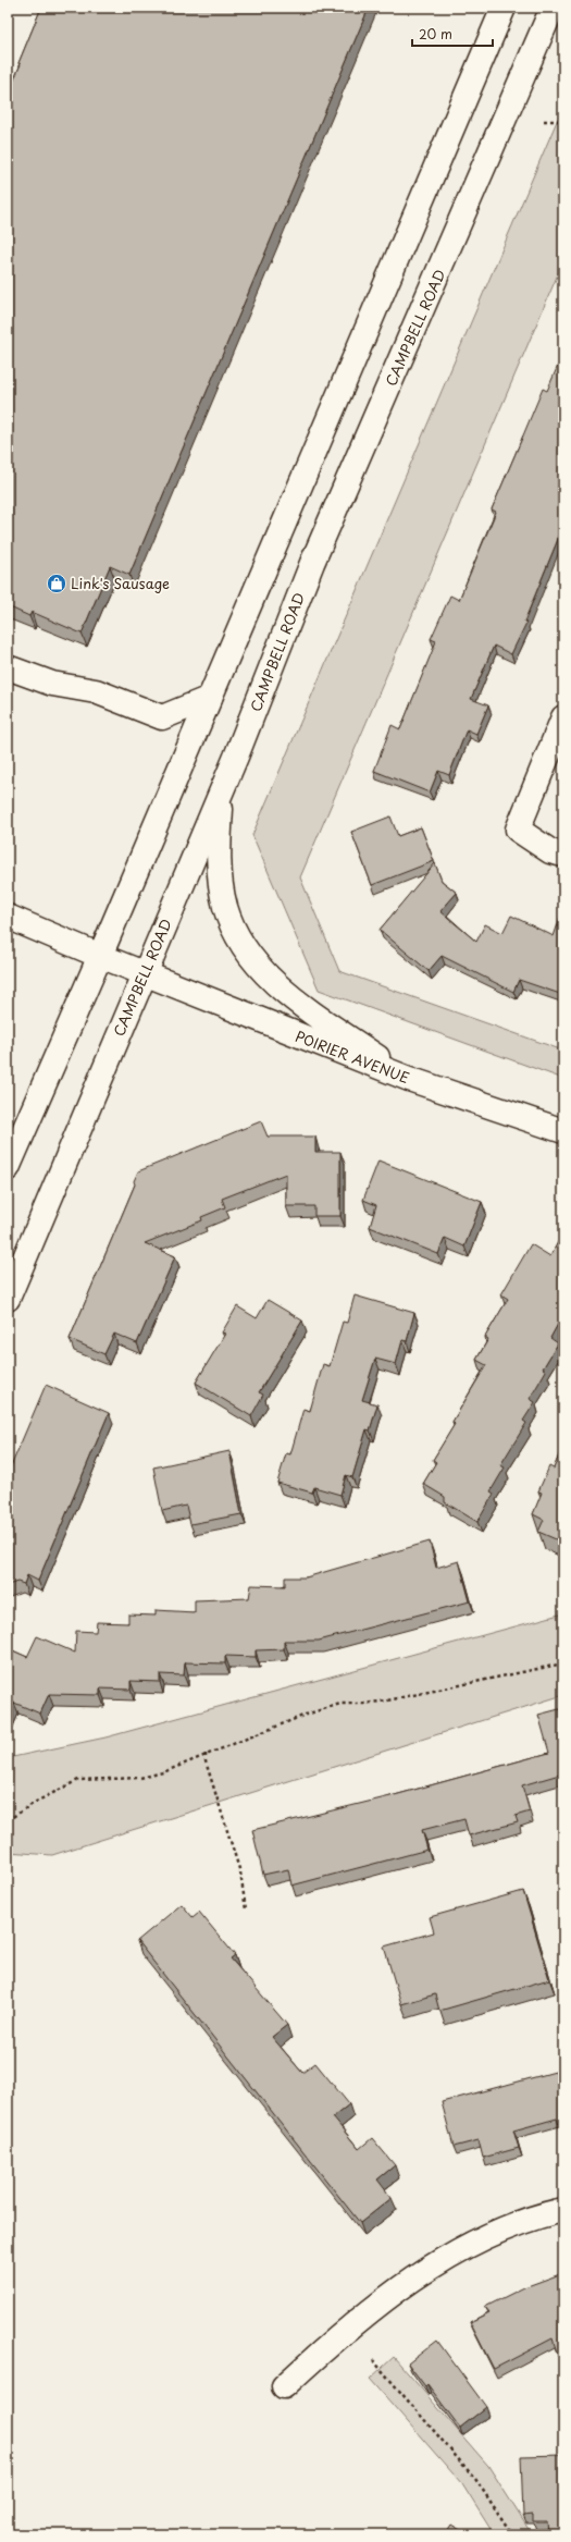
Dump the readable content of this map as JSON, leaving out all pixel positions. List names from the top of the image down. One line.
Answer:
{"streets":{"main road":["CAMPBELL ROAD","POIRIER AVENUE"]},"crossings":[["CAMPBELL ROAD","POIRIER AVENUE"]],"places":{"shop":["Link's Sausage"]},"scale_bar":"20 m"}
